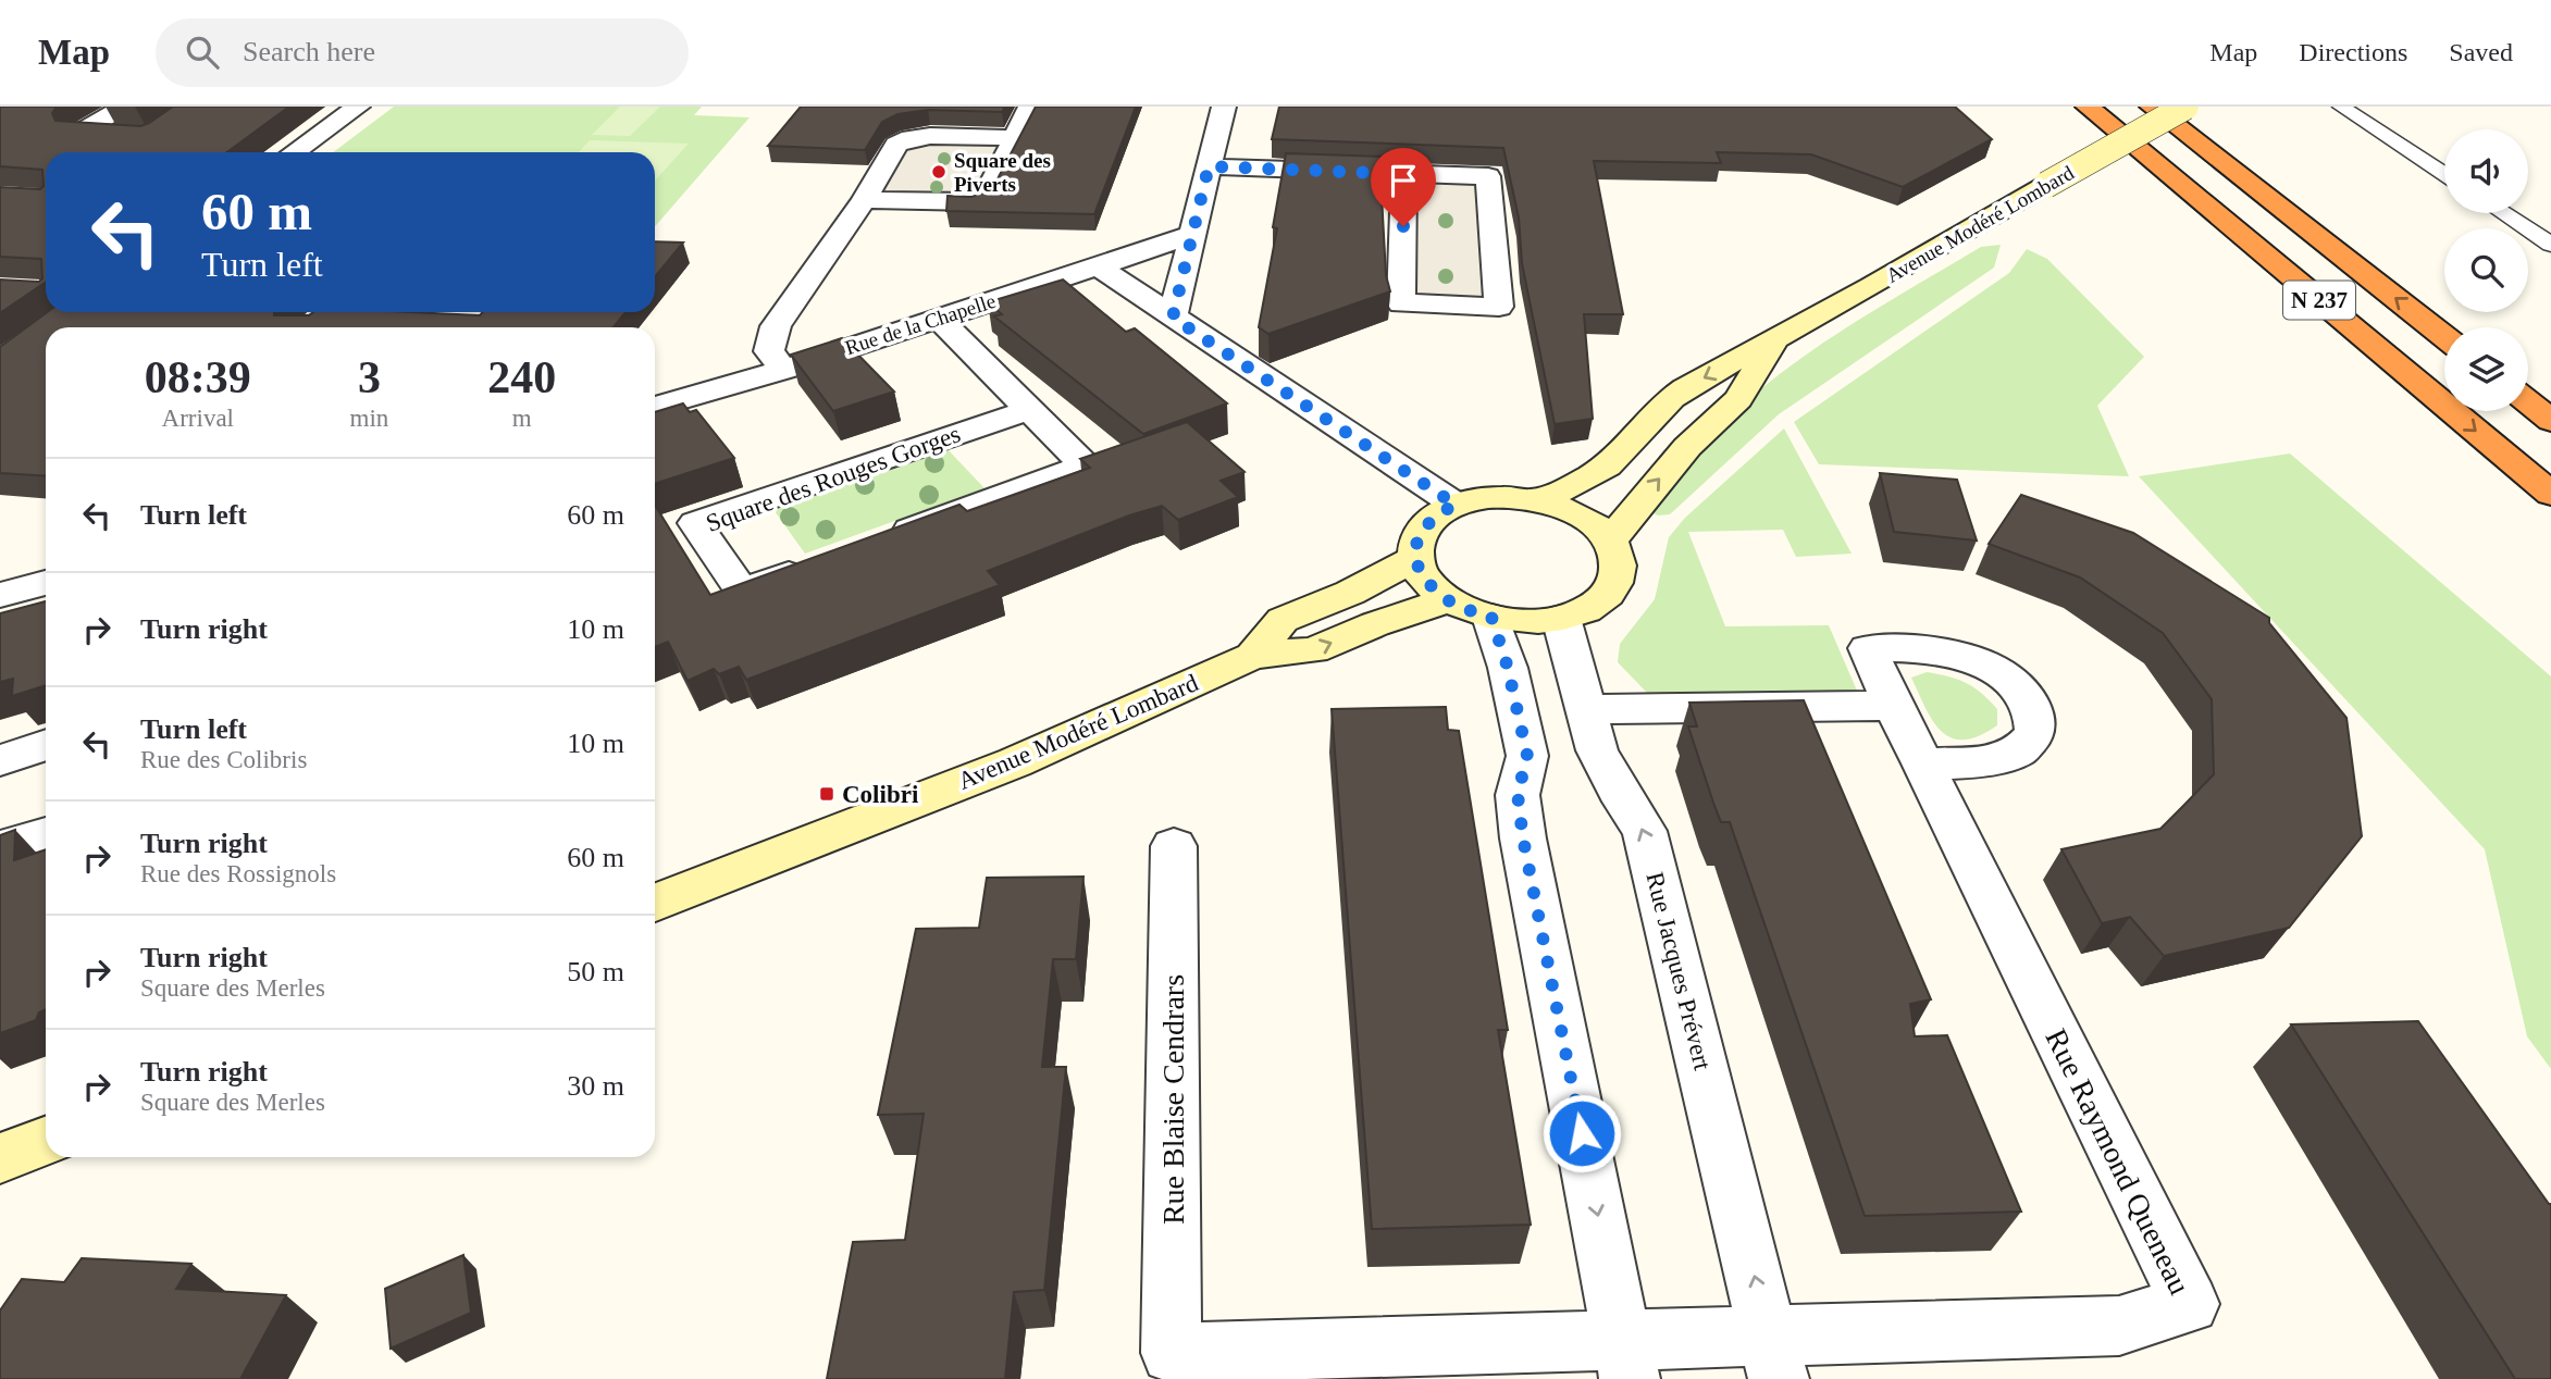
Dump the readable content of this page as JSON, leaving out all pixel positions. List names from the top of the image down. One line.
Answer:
{"streets":{"highway":["N 237"],"street":["Avenue Modéré Lombard","Rue de la Chapelle","Square des Rouges Gorges","Rue Jacques Prévert","Rue Blaise Cendrars","Rue Raymond Queneau"]},"crossings":[["Avenue Modéré Lombard","Rue Jacques Prévert"],["Rue Jacques Prévert","Rue Raymond Queneau"]],"places":{"other":["Square des Piverts"],"transit":["Colibri"]},"page":{"header":"Map","search":"Search here","nav":["Map","Directions","Saved"],"turn":["60 m","Turn left"],"eta":["08:39","Arrival","3","min","240","m"],"list":[{"name":"Turn left","value":"60 m"},{"name":"Turn right","value":"10 m"},{"name":"Turn left","note":"Rue des Colibris","value":"10 m"},{"name":"Turn right","note":"Rue des Rossignols","value":"60 m"},{"name":"Turn right","note":"Square des Merles","value":"50 m"},{"name":"Turn right","note":"Square des Merles","value":"30 m"}]}}
